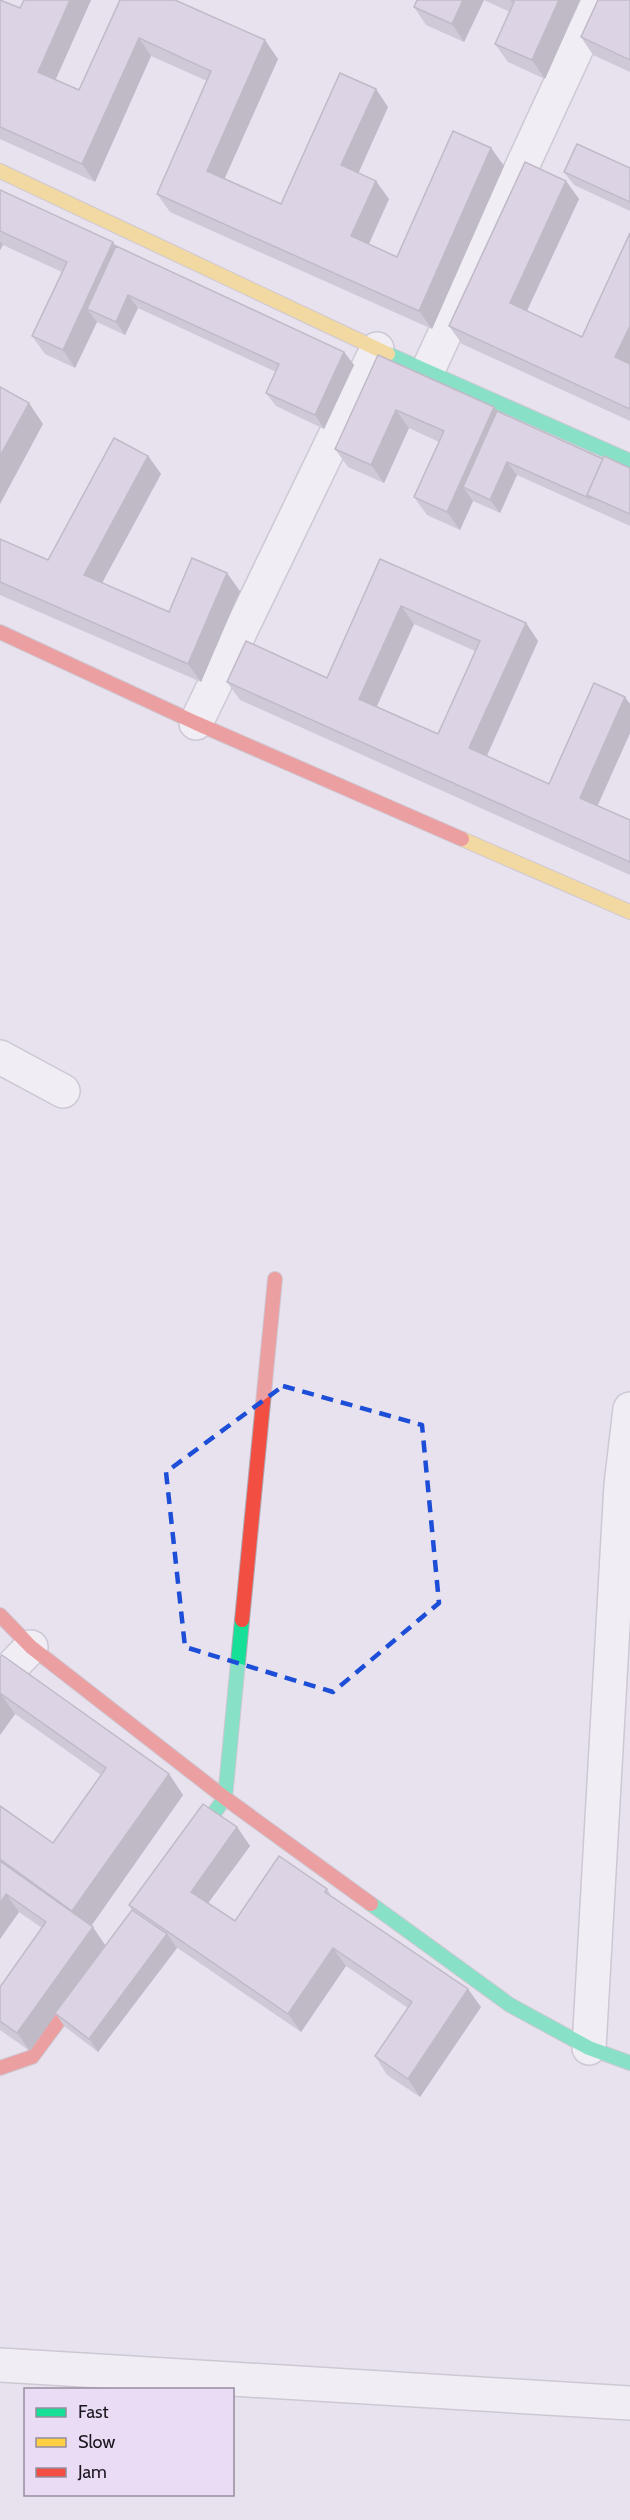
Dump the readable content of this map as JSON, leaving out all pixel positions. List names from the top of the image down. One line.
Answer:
{"legend":["Fast","Slow","Jam"]}
